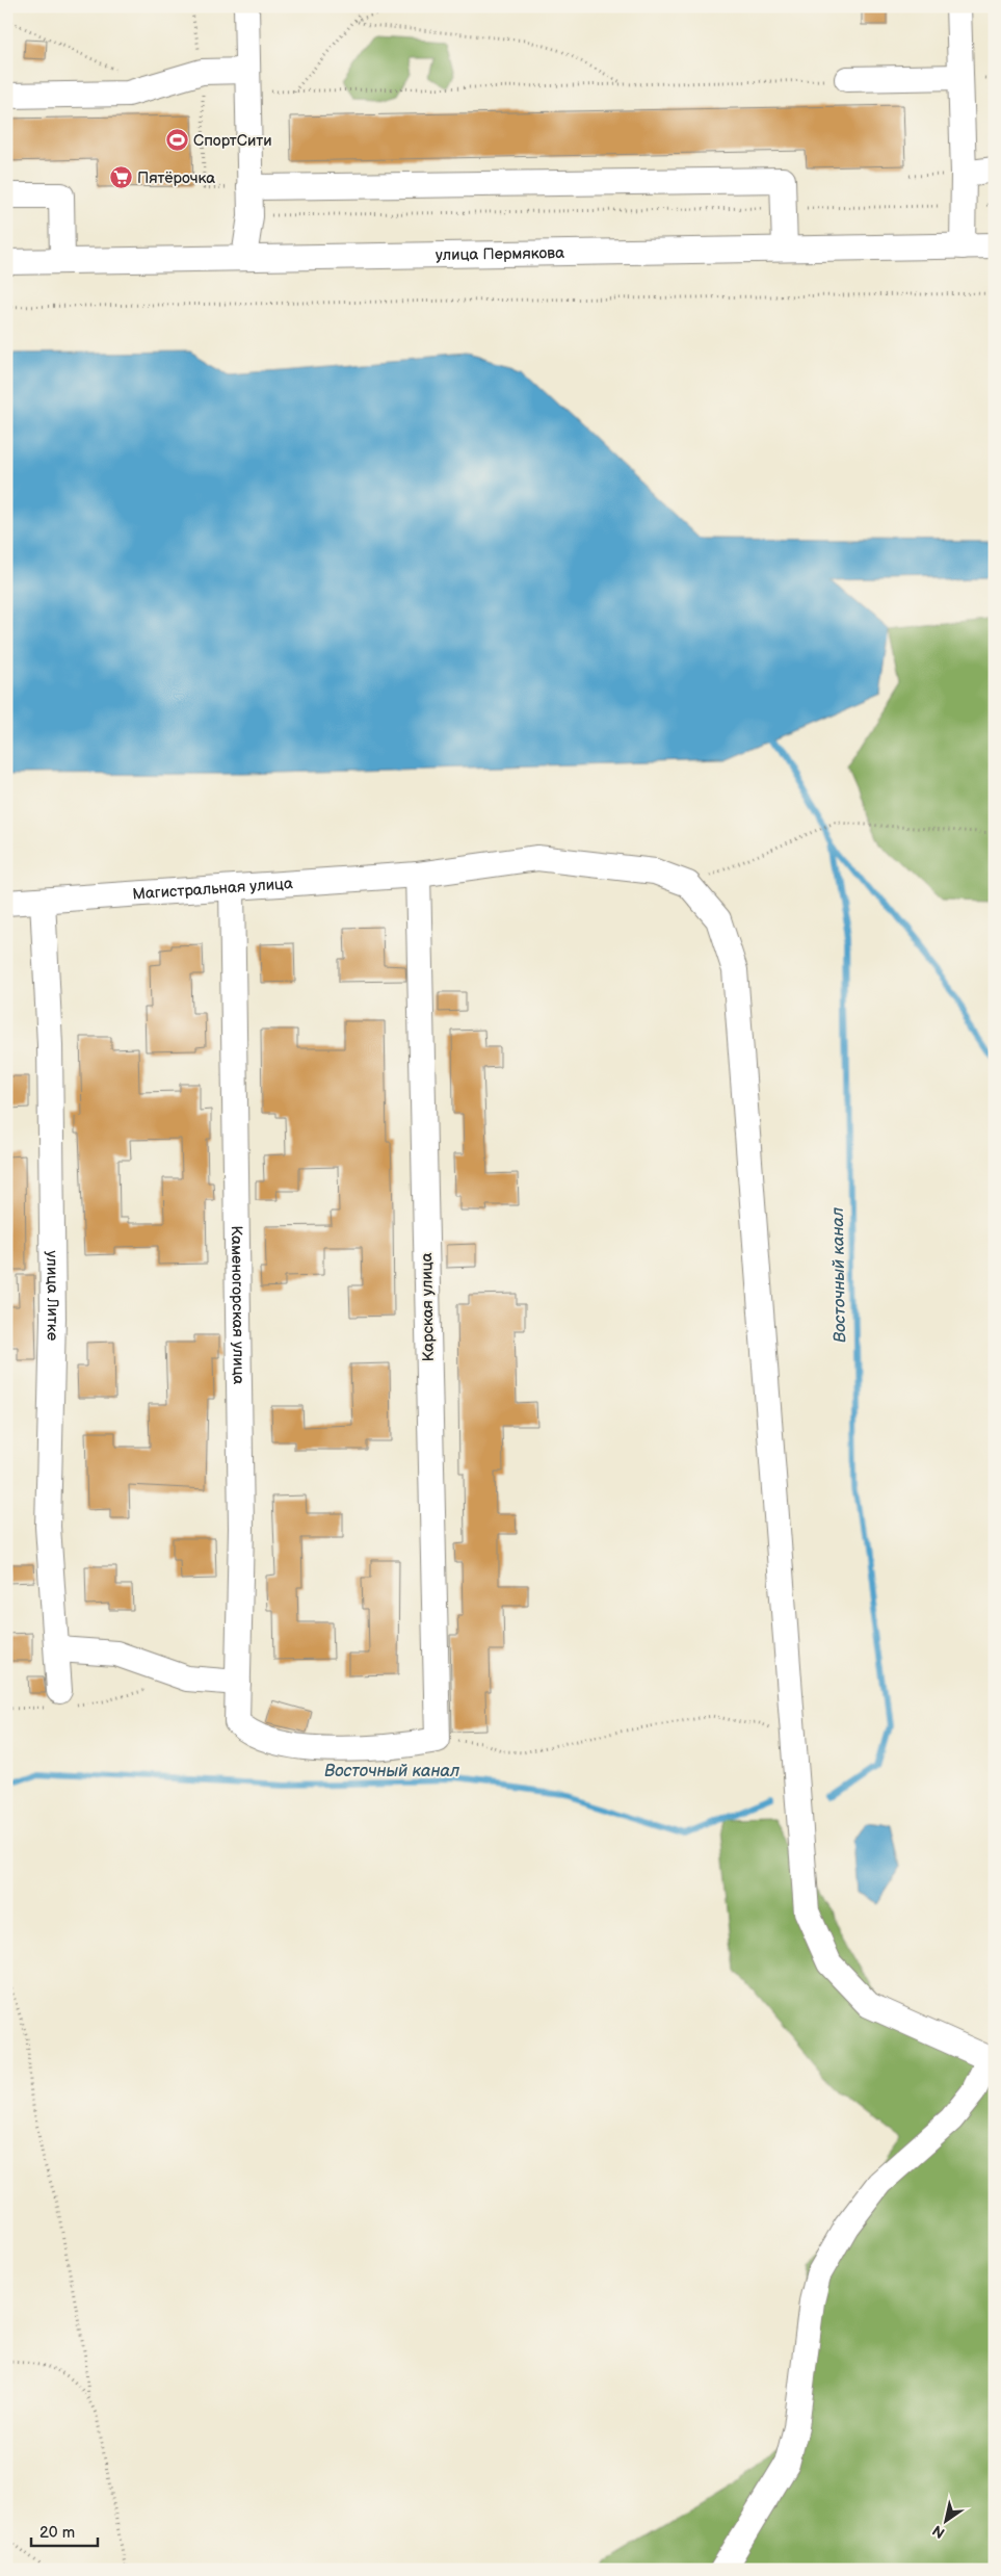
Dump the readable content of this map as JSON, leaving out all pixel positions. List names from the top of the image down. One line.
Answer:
{"streets":{"street":["улица Пермякова","Магистральная улица","улица Литке","Каменогорская улица","Карская улица"]},"crossings":[["Магистральная улица","улица Литке"],["Магистральная улица","Каменогорская улица"],["Магистральная улица","Карская улица"],["Каменогорская улица","Карская улица"]],"water":["Восточный канал"],"places":{"sports":["СпортСити"],"supermarket":["Пятёрочка"]},"scale_bar":"20 m","north":"bottom left"}
